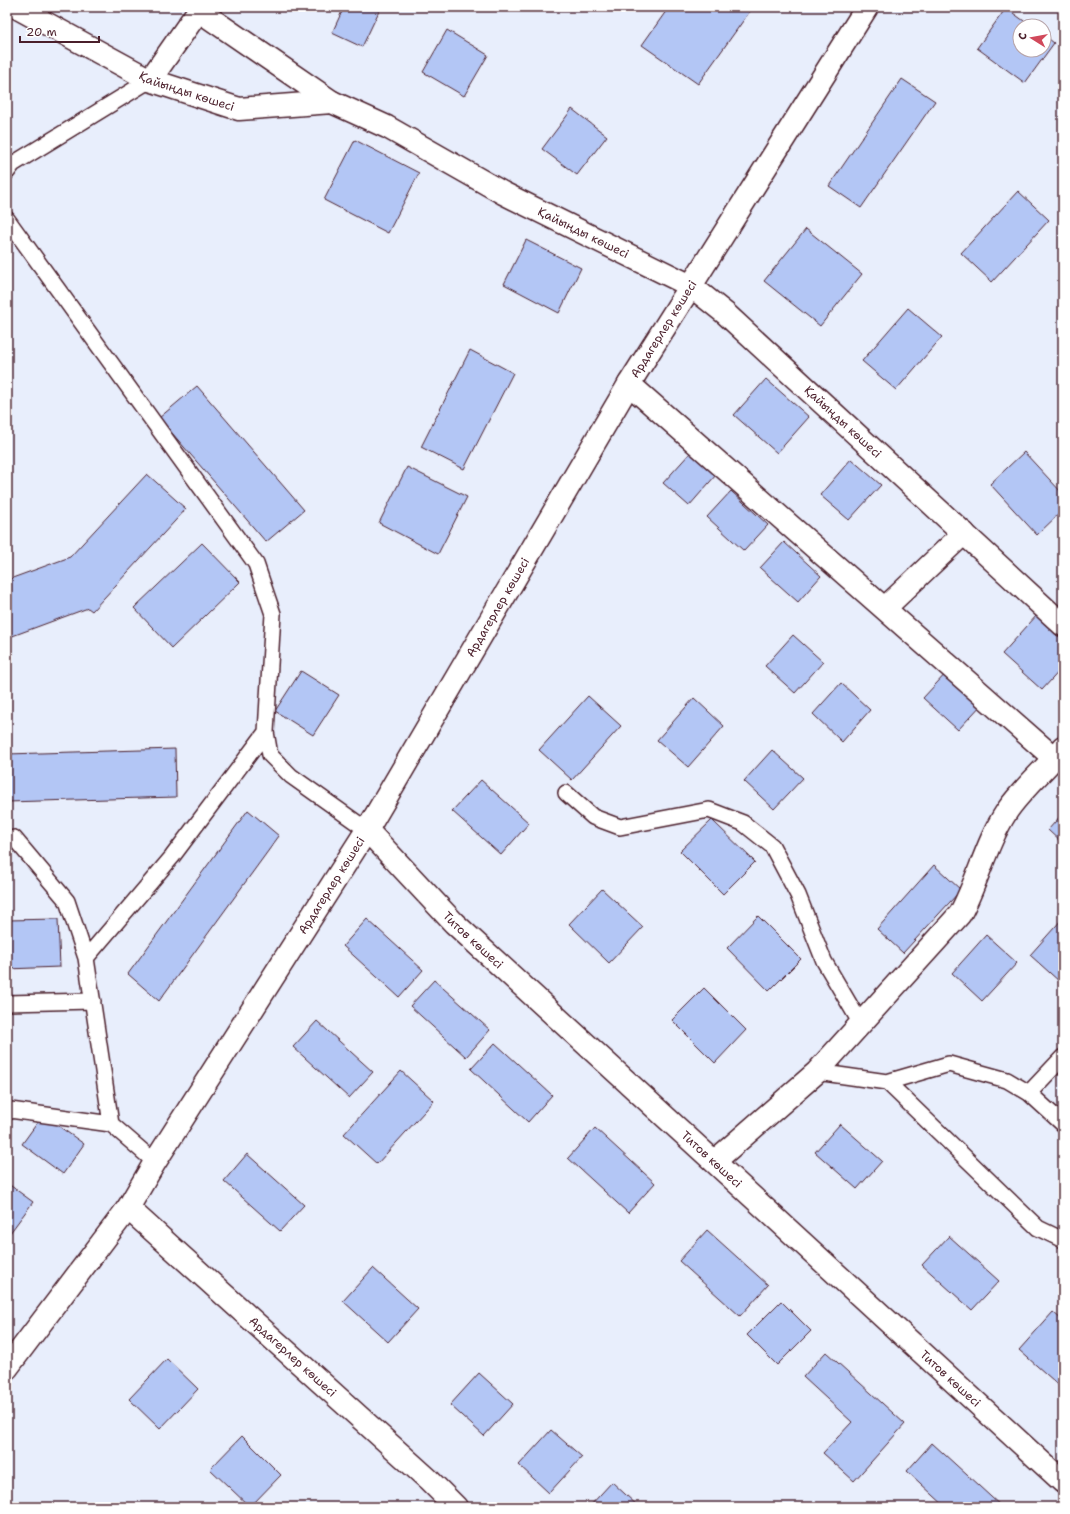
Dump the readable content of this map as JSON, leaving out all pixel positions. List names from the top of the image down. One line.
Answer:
{"streets":{"street":["Қайыңды көшесі","Ардагерлер көшесі","Титов көшесі"]},"crossings":[["Қайыңды көшесі","Ардагерлер көшесі"],["Ардагерлер көшесі","Титов көшесі"]],"scale_bar":"20 m","north":"left"}
